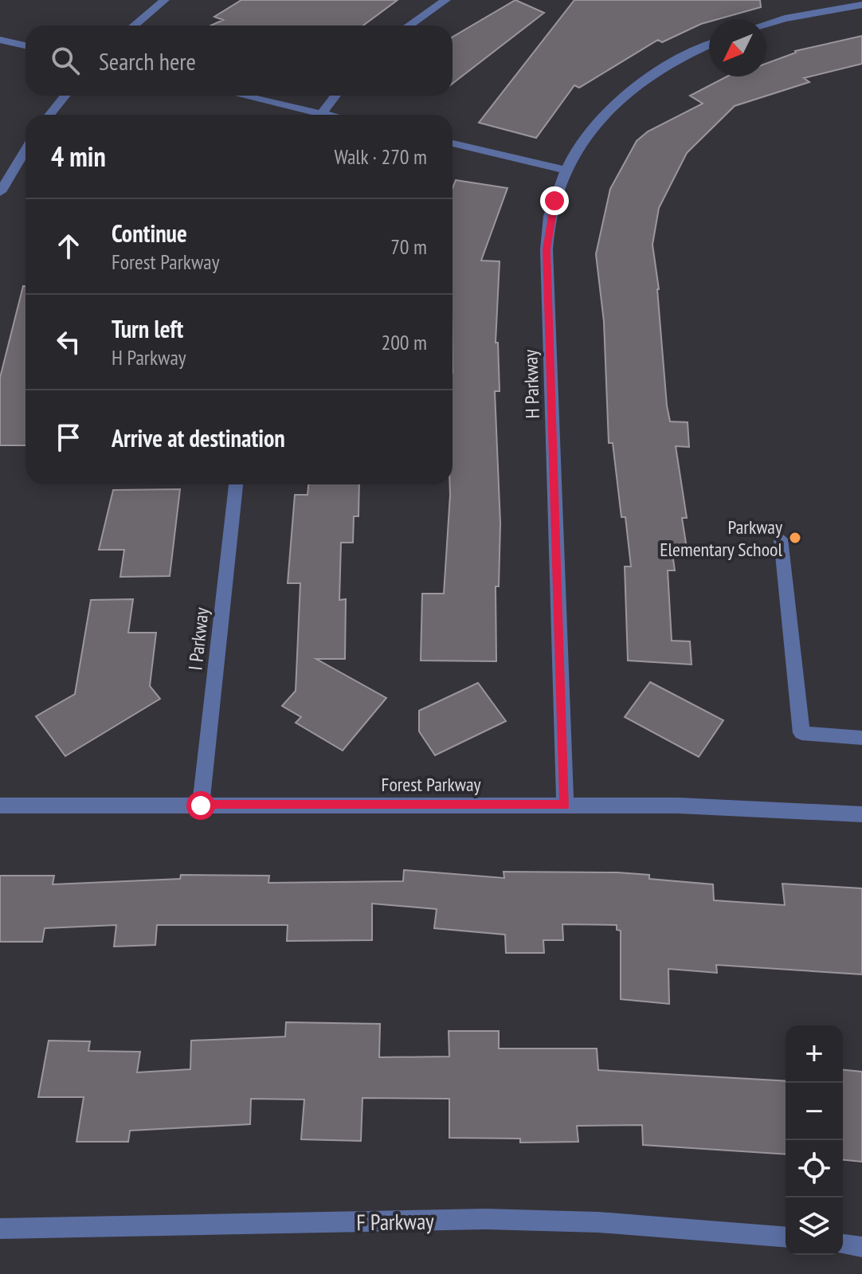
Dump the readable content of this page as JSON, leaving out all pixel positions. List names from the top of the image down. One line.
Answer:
{"streets":{"street":["H Parkway","I Parkway","Forest Parkway","F Parkway"]},"crossings":[["H Parkway","Forest Parkway"],["I Parkway","Forest Parkway"]],"places":["Parkway Elementary School"],"north":"bottom left","page":{"search":"Search here","heading":["4 min","Walk · 270 m"],"list":[["Continue","Forest Parkway","70 m"],["Turn left","H Parkway","200 m"],"Arrive at destination"],"map_buttons":["+","−"]}}
